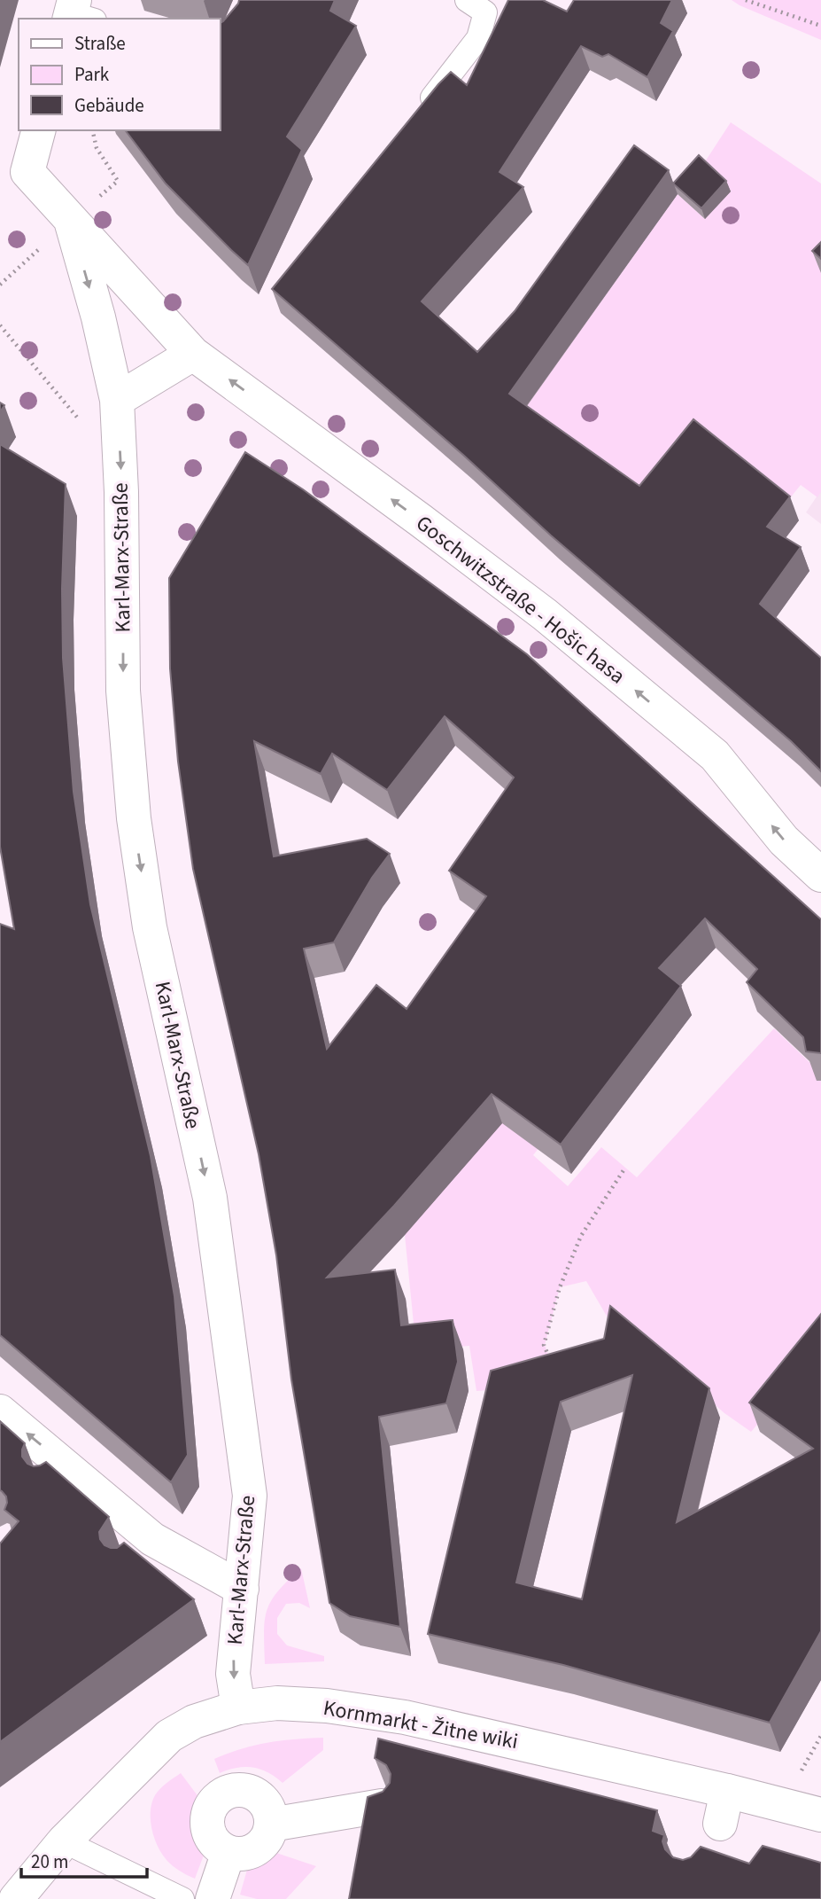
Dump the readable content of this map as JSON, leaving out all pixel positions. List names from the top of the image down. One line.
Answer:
{"streets":{"street":["Karl-Marx-Straße","Goschwitzstraße - Hošic hasa","Kornmarkt - Žitne wiki"]},"crossings":[["Karl-Marx-Straße","Goschwitzstraße - Hošic hasa"],["Karl-Marx-Straße","Kornmarkt - Žitne wiki"]],"one_way":["Karl-Marx-Straße","Goschwitzstraße - Hošic hasa"],"legend":["Straße","Park","Gebäude"],"scale_bar":"20 m"}
